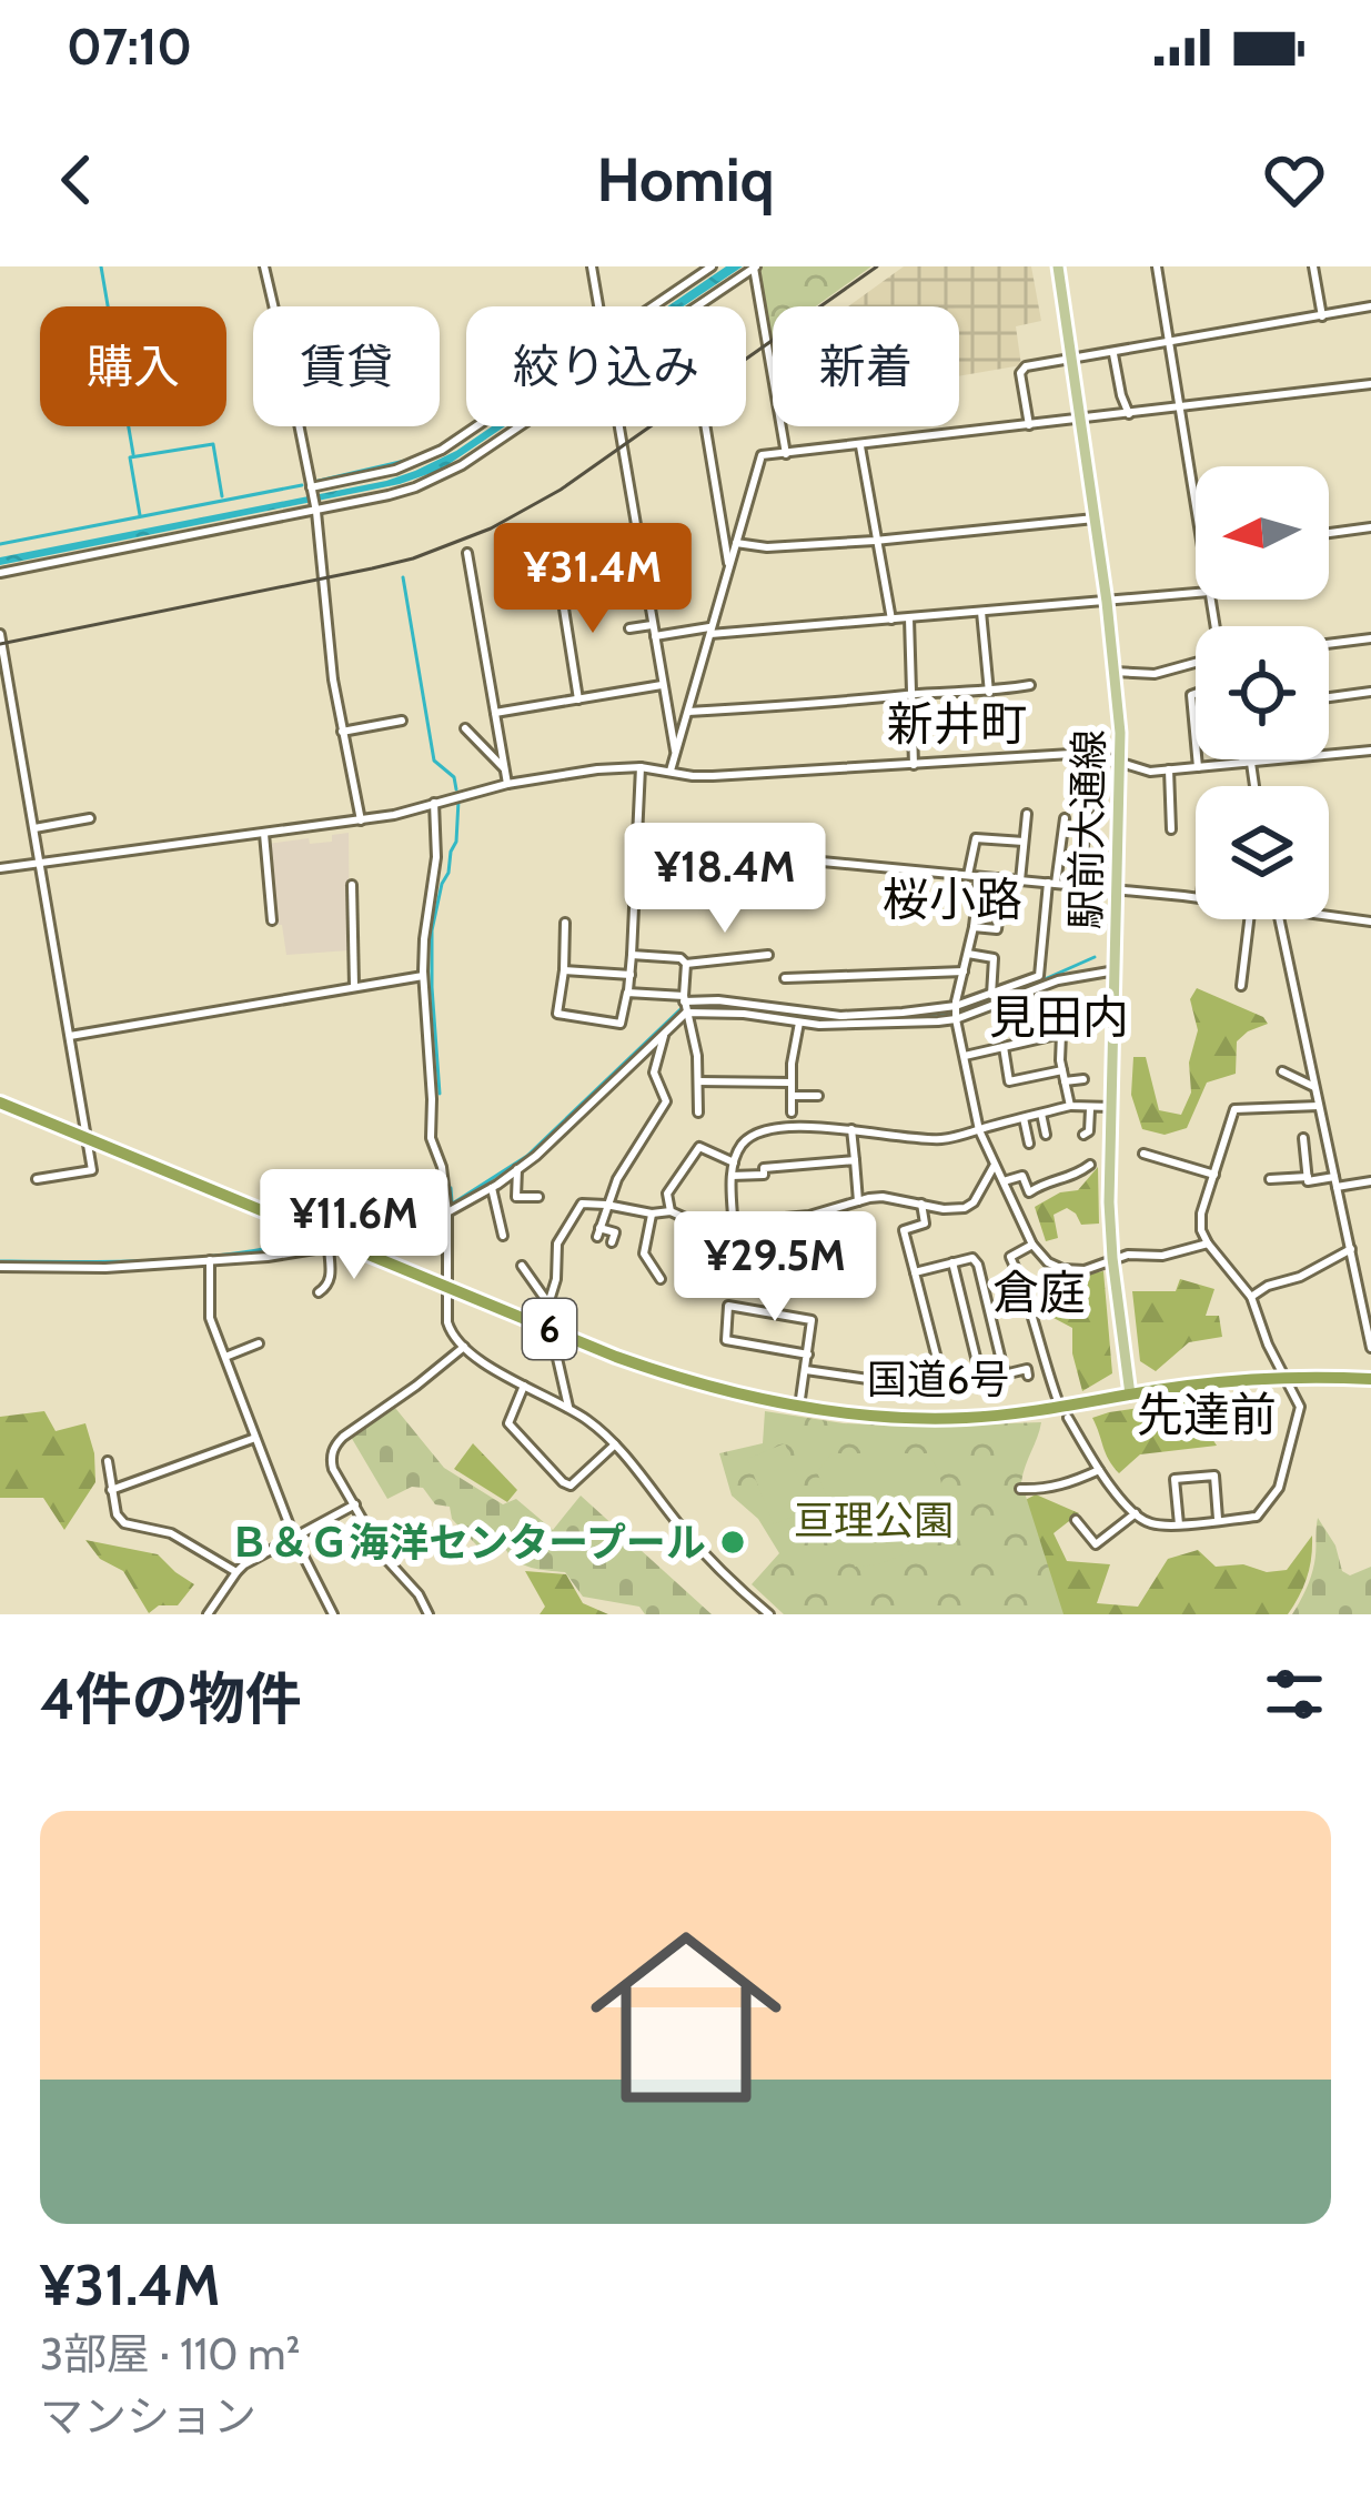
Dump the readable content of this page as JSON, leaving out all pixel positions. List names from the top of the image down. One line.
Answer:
{"streets":{"highway":["6","国道6号"],"main road":["駅前大通線"]},"crossings":[["駅前大通線","国道6号"]],"districts":["新井町","桜小路","見田内","倉庭","先達前"],"parks":["亘理公園"],"places":["Ｂ＆Ｇ海洋センタープール"],"north":"left","page":{"status":"07:10","header":"Homiq","chip":["購入","賃貸","絞り込み","新着"],"price":["¥31.4M","¥18.4M","¥11.6M","¥29.5M"],"heading":"4件の物件","list":[{"name":"¥31.4M","note":"3部屋 · 110 m² · マンション"}]}}
